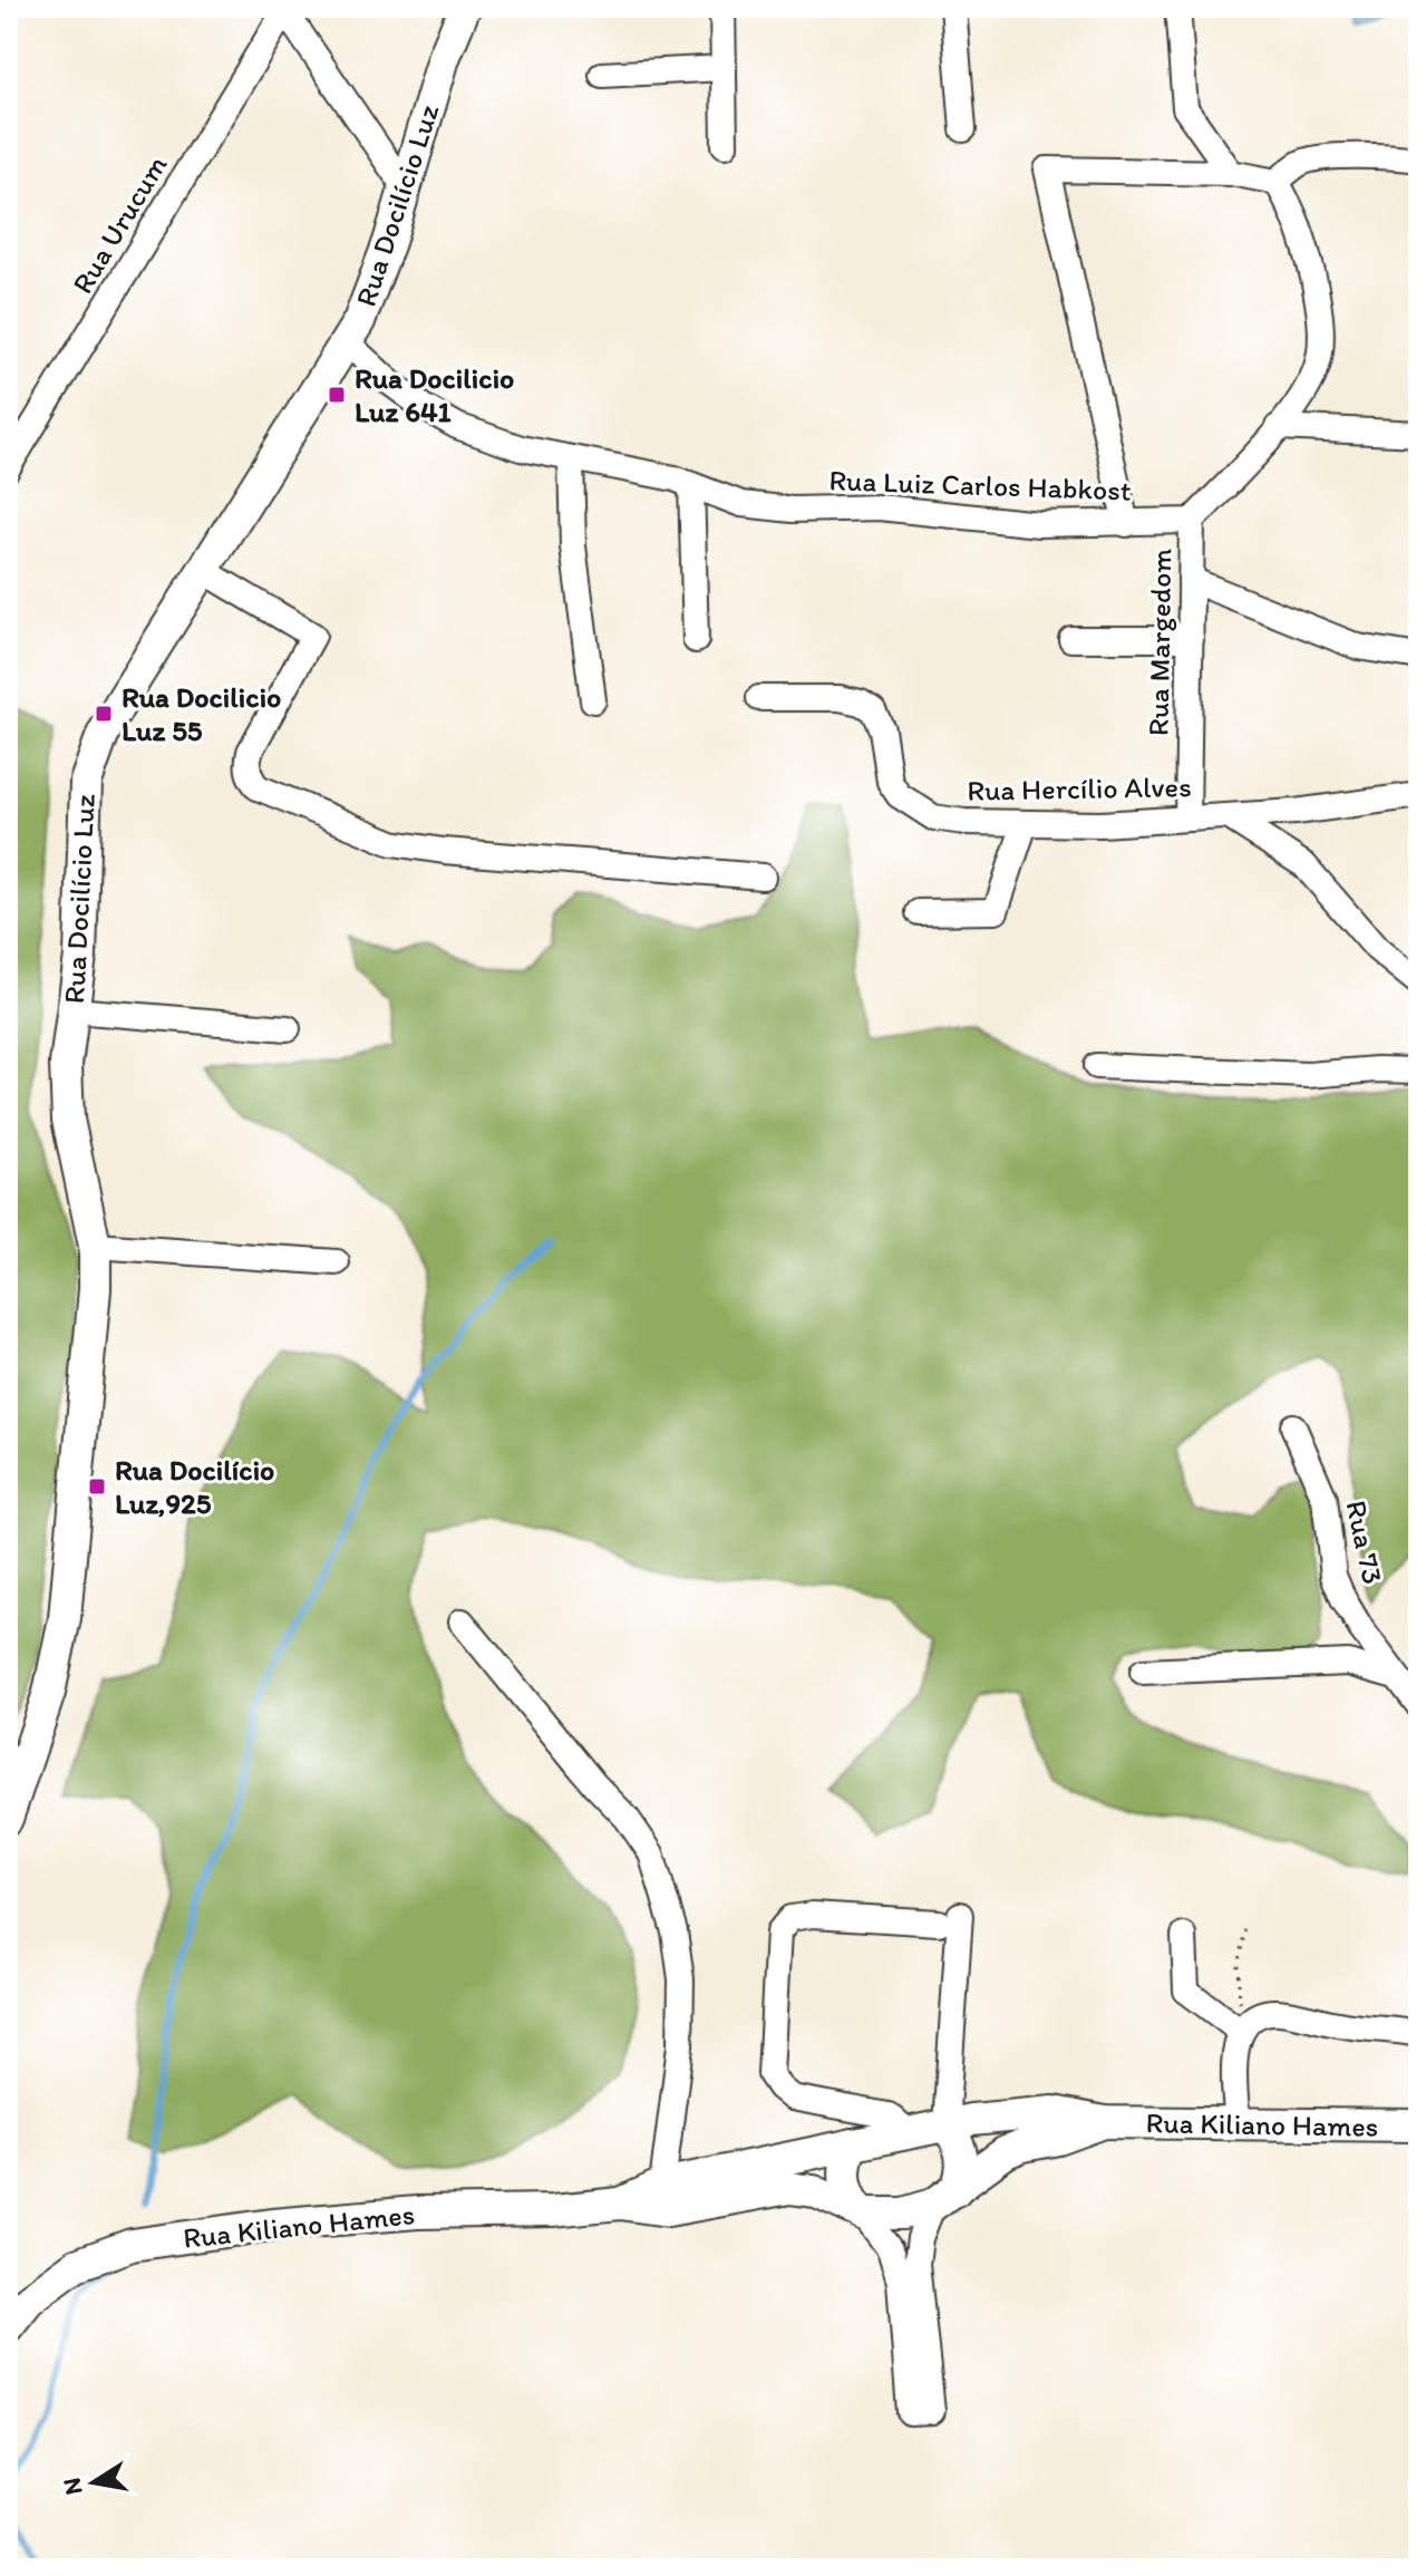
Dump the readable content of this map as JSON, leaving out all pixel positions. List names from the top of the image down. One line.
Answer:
{"streets":{"main road":["Rua Docilício Luz","Rua Kiliano Hames"],"street":["Rua Urucum","Rua Luiz Carlos Habkost","Rua Margedom","Rua Hercílio Alves","Rua 73"]},"crossings":[["Rua Docilício Luz","Rua Luiz Carlos Habkost"],["Rua Luiz Carlos Habkost","Rua Margedom"],["Rua Margedom","Rua Hercílio Alves"]],"places":{"transit":["Rua Docilicio Luz 641","Rua Docilicio Luz 55","Rua Docilício Luz,925"]},"north":"left"}
